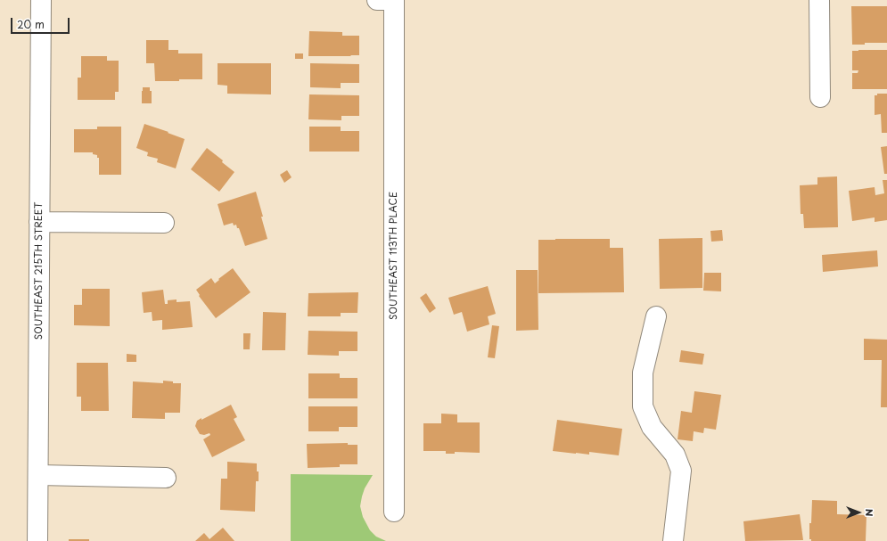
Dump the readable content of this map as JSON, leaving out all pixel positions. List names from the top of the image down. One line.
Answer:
{"streets":{"street":["SOUTHEAST 113TH PLACE","SOUTHEAST 215TH STREET"]},"scale_bar":"20 m","north":"right"}
